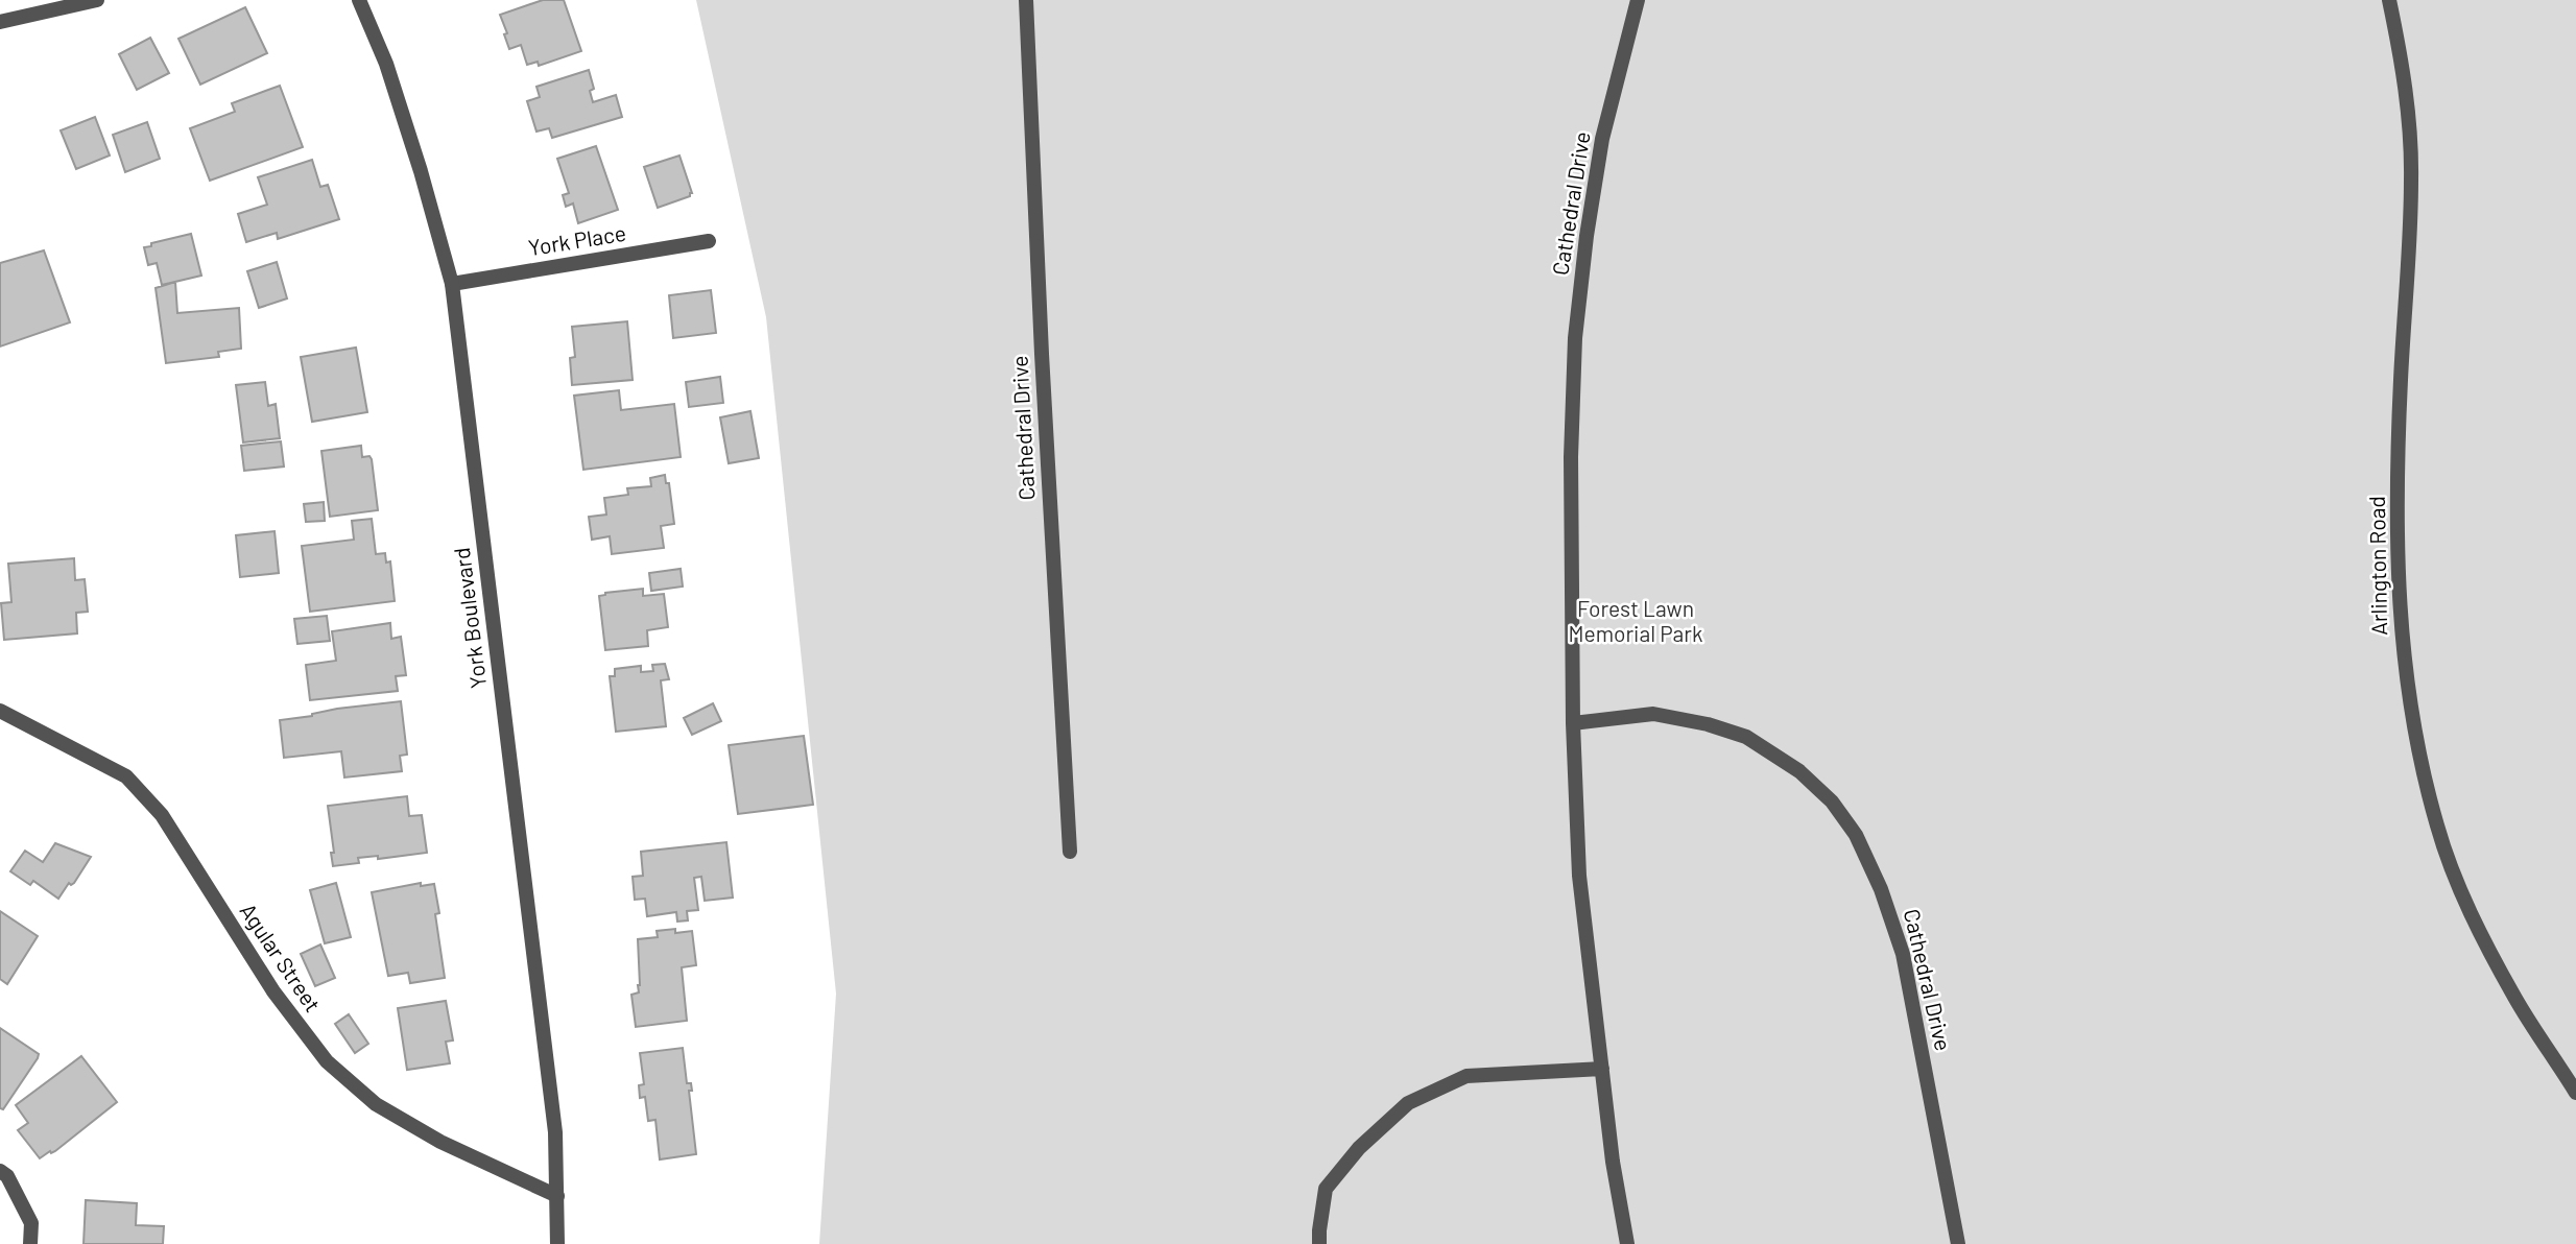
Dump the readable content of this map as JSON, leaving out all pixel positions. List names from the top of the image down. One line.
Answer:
{"streets":{"street":["Cathedral Drive","York Place","Arlington Road","York Boulevard","Agular Street"]},"crossings":[["York Place","York Boulevard"],["York Boulevard","Agular Street"]],"parks":["Forest Lawn Memorial Park"]}
